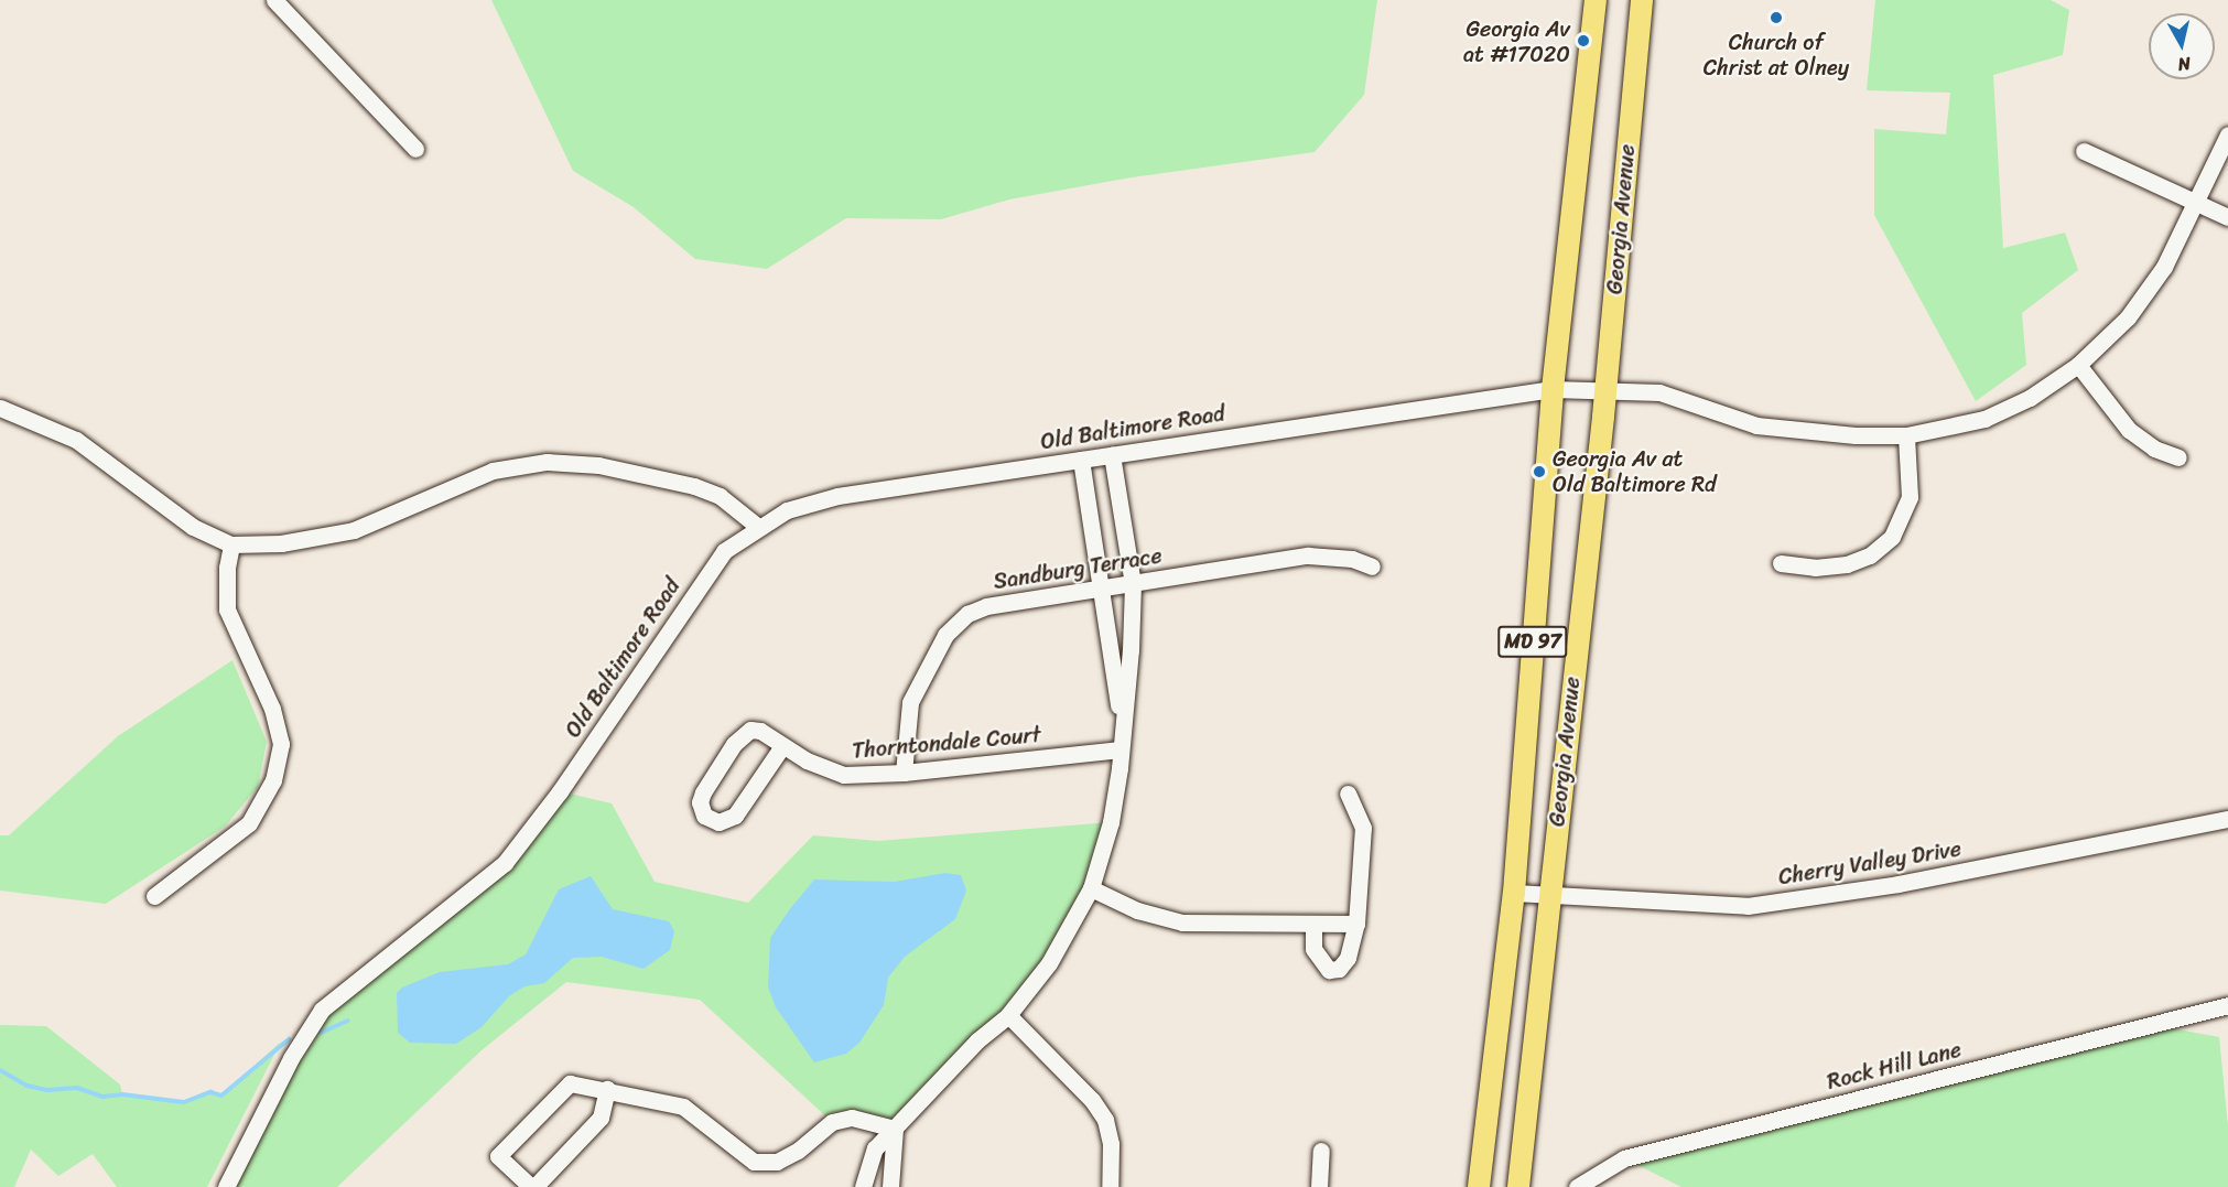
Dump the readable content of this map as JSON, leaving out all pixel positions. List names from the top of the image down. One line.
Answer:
{"streets":{"main road":["Georgia Avenue","MD 97"],"street":["Old Baltimore Road","Sandburg Terrace","Thorntondale Court","Cherry Valley Drive","Rock Hill Lane"]},"crossings":[["Georgia Avenue","Old Baltimore Road"],["Georgia Avenue","Cherry Valley Drive"],["Sandburg Terrace","Thorntondale Court"]],"places":["Church of Christ at Olney","Georgia Av at #17020","Georgia Av at Old Baltimore Rd"],"north":"bottom"}
